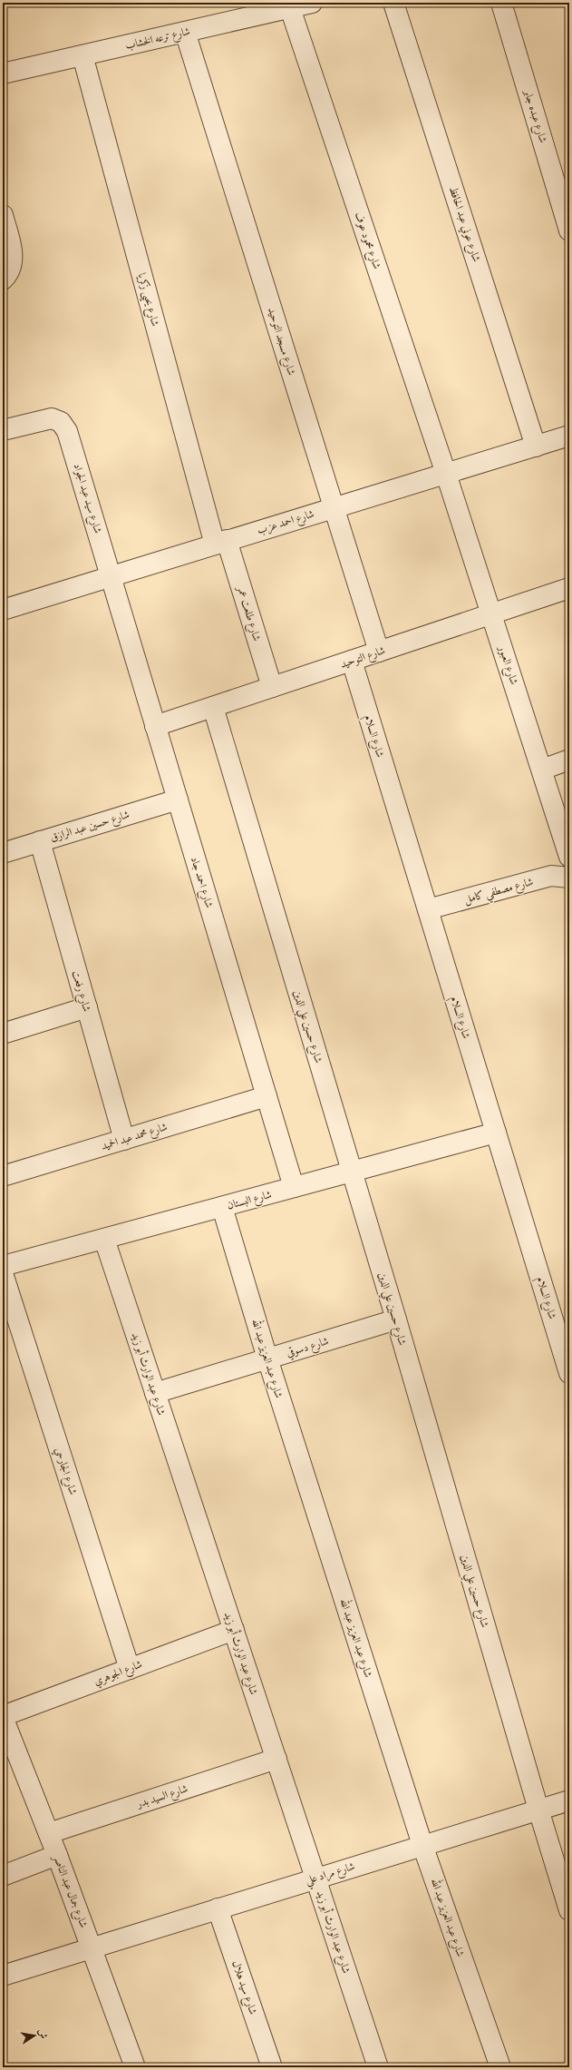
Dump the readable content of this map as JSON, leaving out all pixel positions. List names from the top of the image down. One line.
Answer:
{"streets":{"street":["شارع ترعه الخشاب","شارع عبده جابر","شارع عوني عبد الحافظ","شارع محمود عوف","شارع يحيى زكريا","شارع مسجد التوحيد","شارع سيد عبد الجواد","شارع احمد عزب","شارع طلعت عمر","شارع التوحيد","شارع العبور","شارع السلام","شارع حسين عبد الرازق","شارع احمد جاد","شارع مصطفي كامل","شارع رفعت","شارع حسين علي الدين","شارع محمد عبد الحميد","شارع البستان","شارع دسوقي","شارع عبد العزيز عبد الله","شارع عبد الوارث أبو زيد","شارع الجارحي","شارع الجوهري","شارع السيد بدر","شارع مراد علي","شارع جمال عبد الناصر","شارع سيد هلال"]},"crossings":[["شارع ترعه الخشاب","شارع محمود عوف"],["شارع ترعه الخشاب","شارع يحيى زكريا"],["شارع ترعه الخشاب","شارع مسجد التوحيد"],["شارع عوني عبد الحافظ","شارع احمد عزب"],["شارع محمود عوف","شارع احمد عزب"],["شارع محمود عوف","شارع العبور"],["شارع يحيى زكريا","شارع احمد عزب"],["شارع يحيى زكريا","شارع طلعت عمر"],["شارع مسجد التوحيد","شارع احمد عزب"],["شارع مسجد التوحيد","شارع التوحيد"],["شارع سيد عبد الجواد","شارع احمد عزب"],["شارع سيد عبد الجواد","شارع احمد جاد"],["شارع احمد عزب","شارع طلعت عمر"],["شارع احمد عزب","شارع العبور"],["شارع احمد عزب","شارع احمد جاد"],["شارع طلعت عمر","شارع التوحيد"],["شارع التوحيد","شارع العبور"],["شارع التوحيد","شارع السلام"],["شارع التوحيد","شارع احمد جاد"],["شارع التوحيد","شارع حسين علي الدين"],["شارع السلام","شارع مصطفي كامل"],["شارع السلام","شارع البستان"],["شارع حسين عبد الرازق","شارع احمد جاد"],["شارع حسين عبد الرازق","شارع رفعت"],["شارع احمد جاد","شارع محمد عبد الحميد"],["شارع احمد جاد","شارع البستان"],["شارع رفعت","شارع محمد عبد الحميد"],["شارع حسين علي الدين","شارع البستان"],["شارع حسين علي الدين","شارع دسوقي"],["شارع حسين علي الدين","شارع مراد علي"],["شارع البستان","شارع عبد العزيز عبد الله"],["شارع البستان","شارع عبد الوارث أبو زيد"],["شارع دسوقي","شارع عبد العزيز عبد الله"],["شارع دسوقي","شارع عبد الوارث أبو زيد"],["شارع عبد العزيز عبد الله","شارع مراد علي"],["شارع عبد الوارث أبو زيد","شارع الجوهري"],["شارع عبد الوارث أبو زيد","شارع السيد بدر"],["شارع عبد الوارث أبو زيد","شارع مراد علي"],["شارع الجارحي","شارع الجوهري"],["شارع الجوهري","شارع جمال عبد الناصر"],["شارع السيد بدر","شارع جمال عبد الناصر"],["شارع مراد علي","شارع جمال عبد الناصر"],["شارع مراد علي","شارع سيد هلال"]],"north":"right"}
